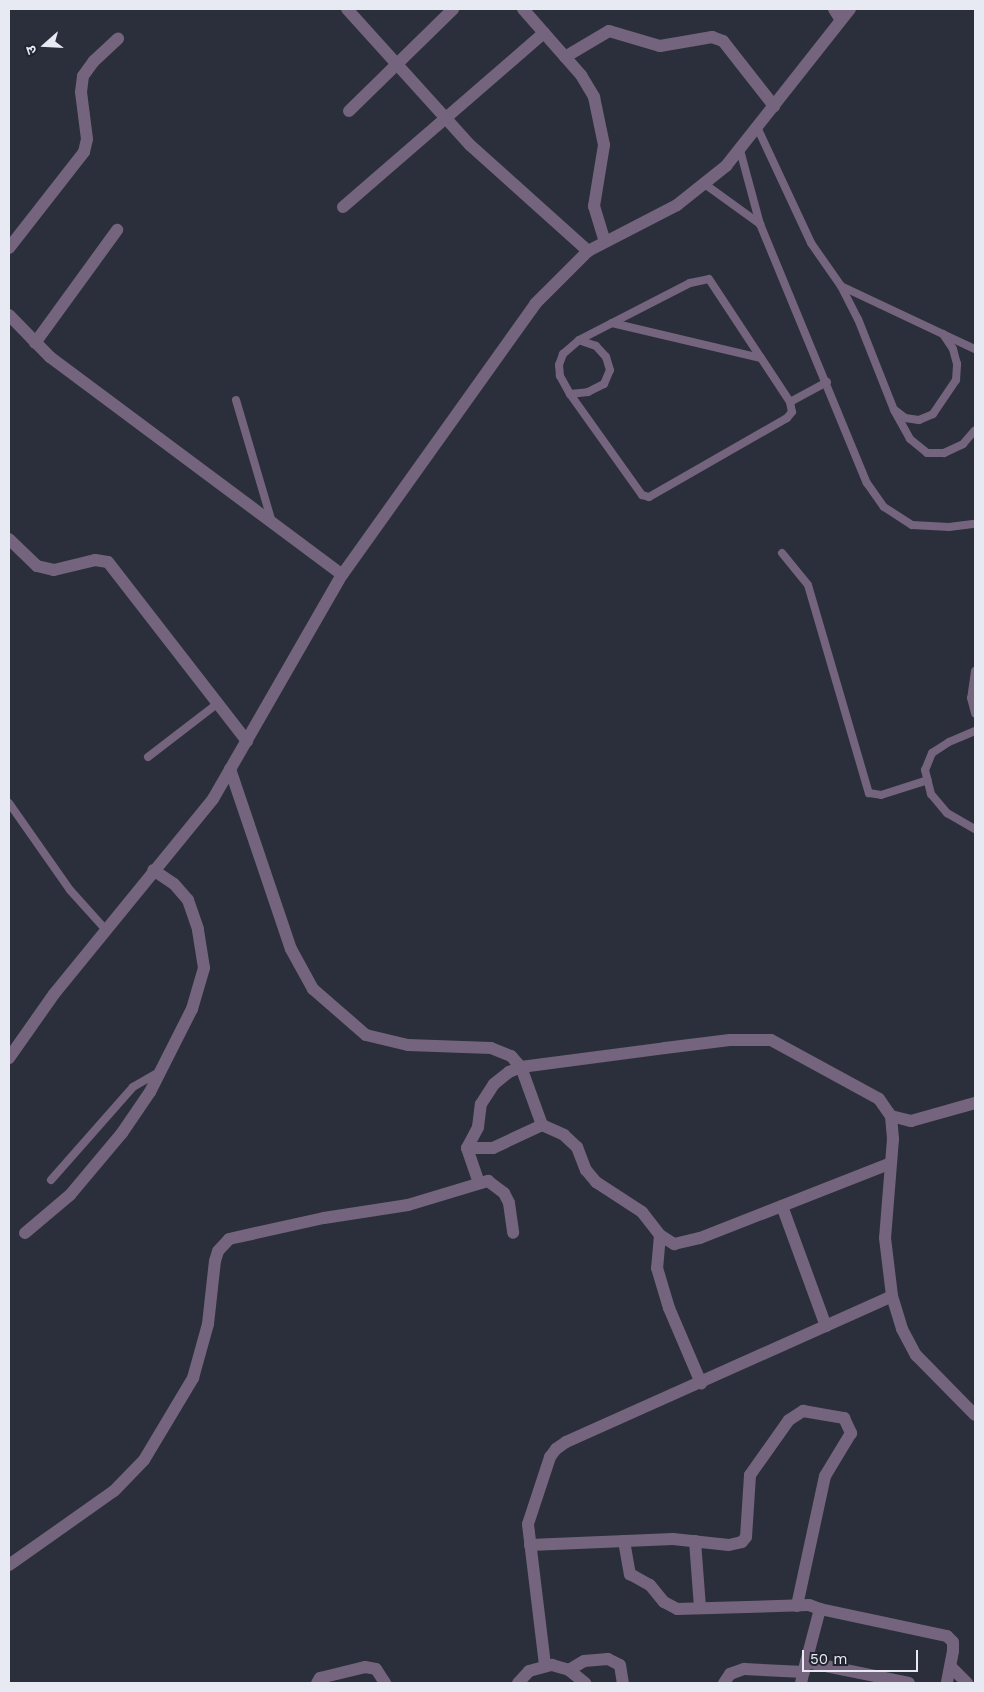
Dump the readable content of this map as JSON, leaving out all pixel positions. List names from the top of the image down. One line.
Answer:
{"scale_bar":"50 m","north":"left"}
